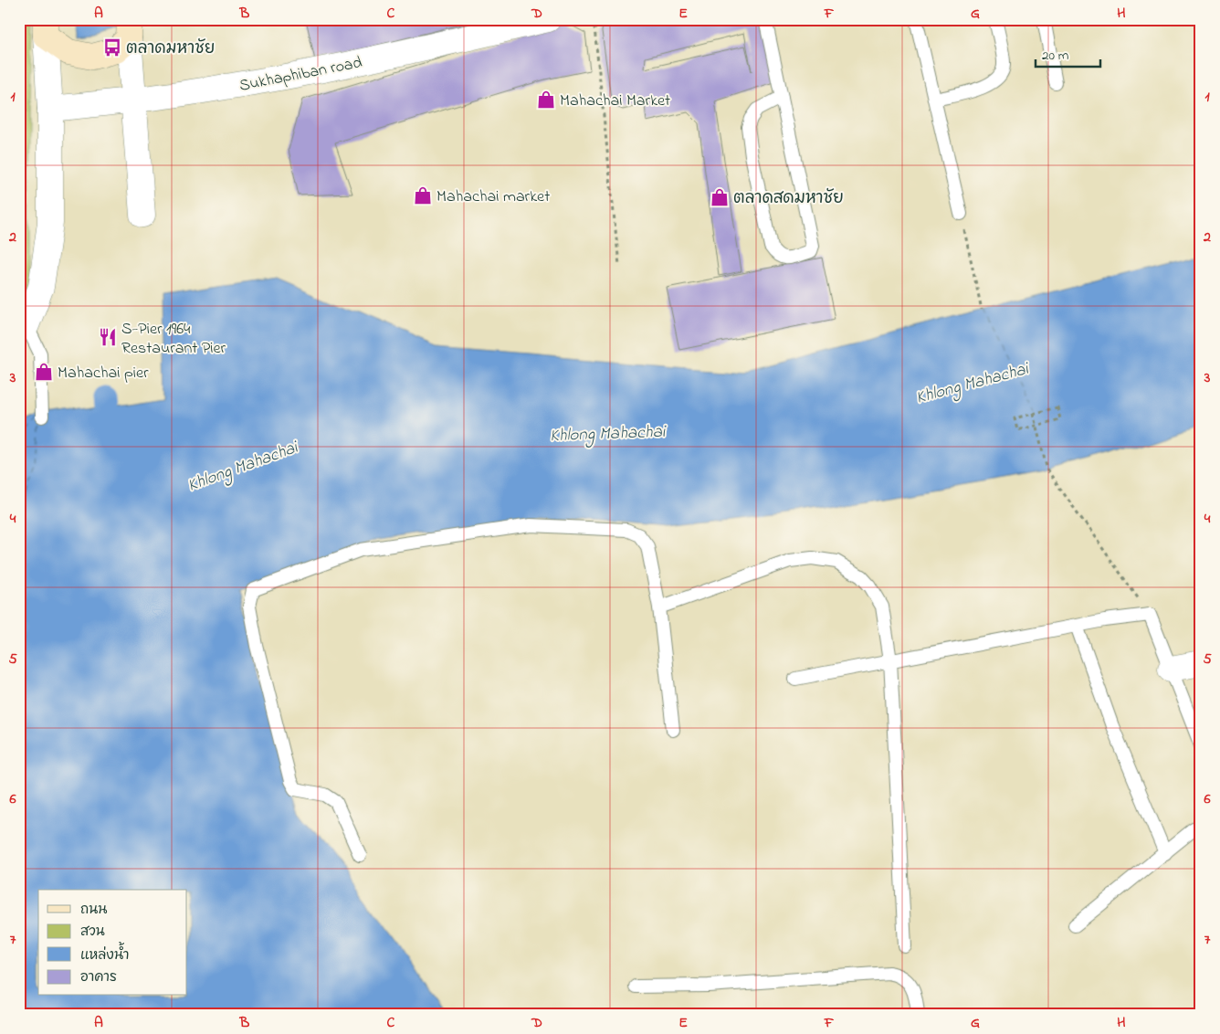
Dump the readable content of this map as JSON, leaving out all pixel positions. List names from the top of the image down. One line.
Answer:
{"streets":{"street":["Sukhaphiban road"]},"water":["Khlong Mahachai"],"places":{"bus stop":["ตลาดมหาชัย"],"shop":["Mahachai Market","Mahachai market","ตลาดสดมหาชัย","Mahachai pier"],"restaurant":["S-Pier 1964 Restaurant Pier"]},"legend":["ถนน","สวน","แหล่งน้ำ","อาคาร"],"scale_bar":"20 m","grid":{"columns":["A","B","C","D","E","F","G","H"],"rows":["1","2","3","4","5","6","7"]}}
